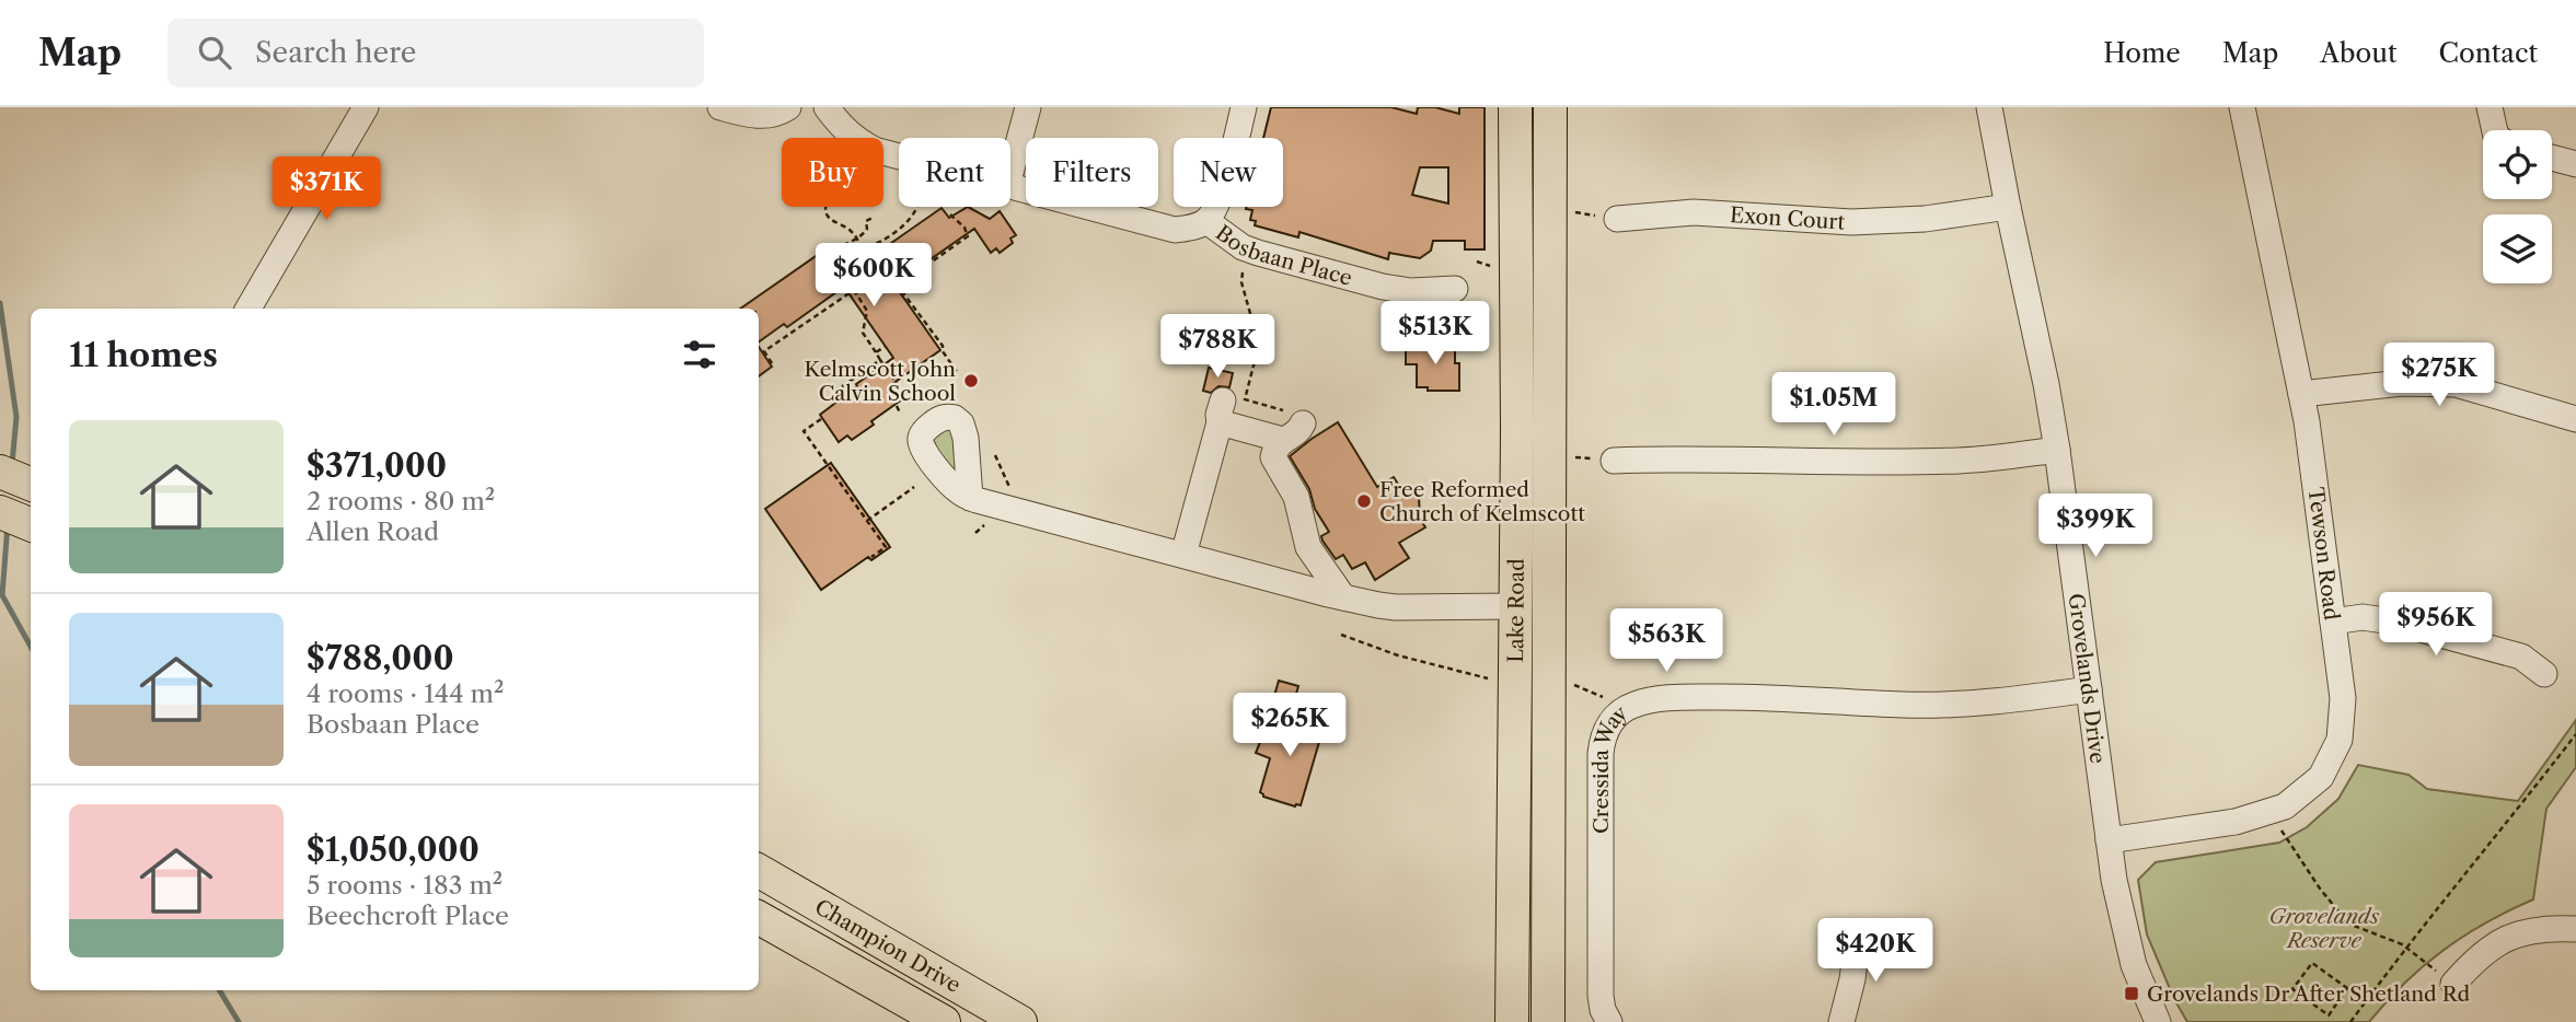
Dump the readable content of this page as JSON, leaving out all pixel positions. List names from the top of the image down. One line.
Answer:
{"streets":{"main road":["Lake Road","Champion Drive"],"street":["Exon Court","Bosbaan Place","Tewson Road","Grovelands Drive","Cressida Way"]},"crossings":[["Exon Court","Grovelands Drive"],["Tewson Road","Grovelands Drive"],["Grovelands Drive","Cressida Way"]],"parks":["Grovelands Reserve"],"places":{"other":["Kelmscott John Calvin School","Free Reformed Church of Kelmscott"],"transit":["Grovelands Dr After Shetland Rd"]},"page":{"header":"Map","search":"Search here","nav":["Home","Map","About","Contact"],"chip":["Buy","Rent","Filters","New"],"price":["$371K","$600K","$513K","$788K","$275K","$1.05M","$399K","$956K","$563K","$265K","$420K"],"heading":"11 homes","list":[{"name":"$371,000","note":"2 rooms · 80 m² · Allen Road"},{"name":"$788,000","note":"4 rooms · 144 m² · Bosbaan Place"},{"name":"$1,050,000","note":"5 rooms · 183 m² · Beechcroft Place"}]}}
